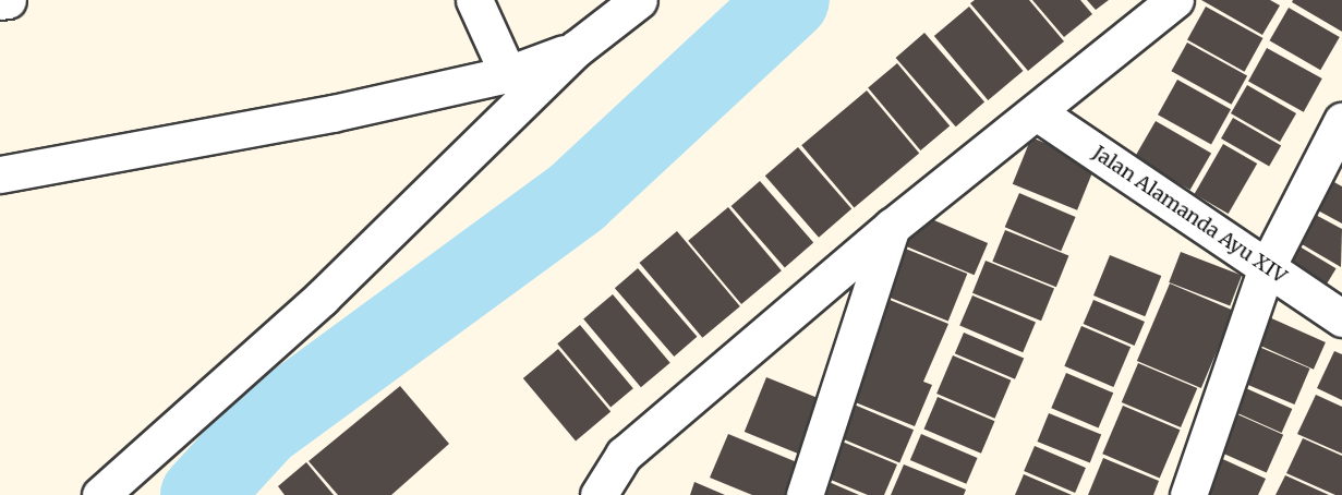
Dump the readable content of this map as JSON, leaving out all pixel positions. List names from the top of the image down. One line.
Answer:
{"streets":{"street":["Jalan Alamanda Ayu XIV"]}}
